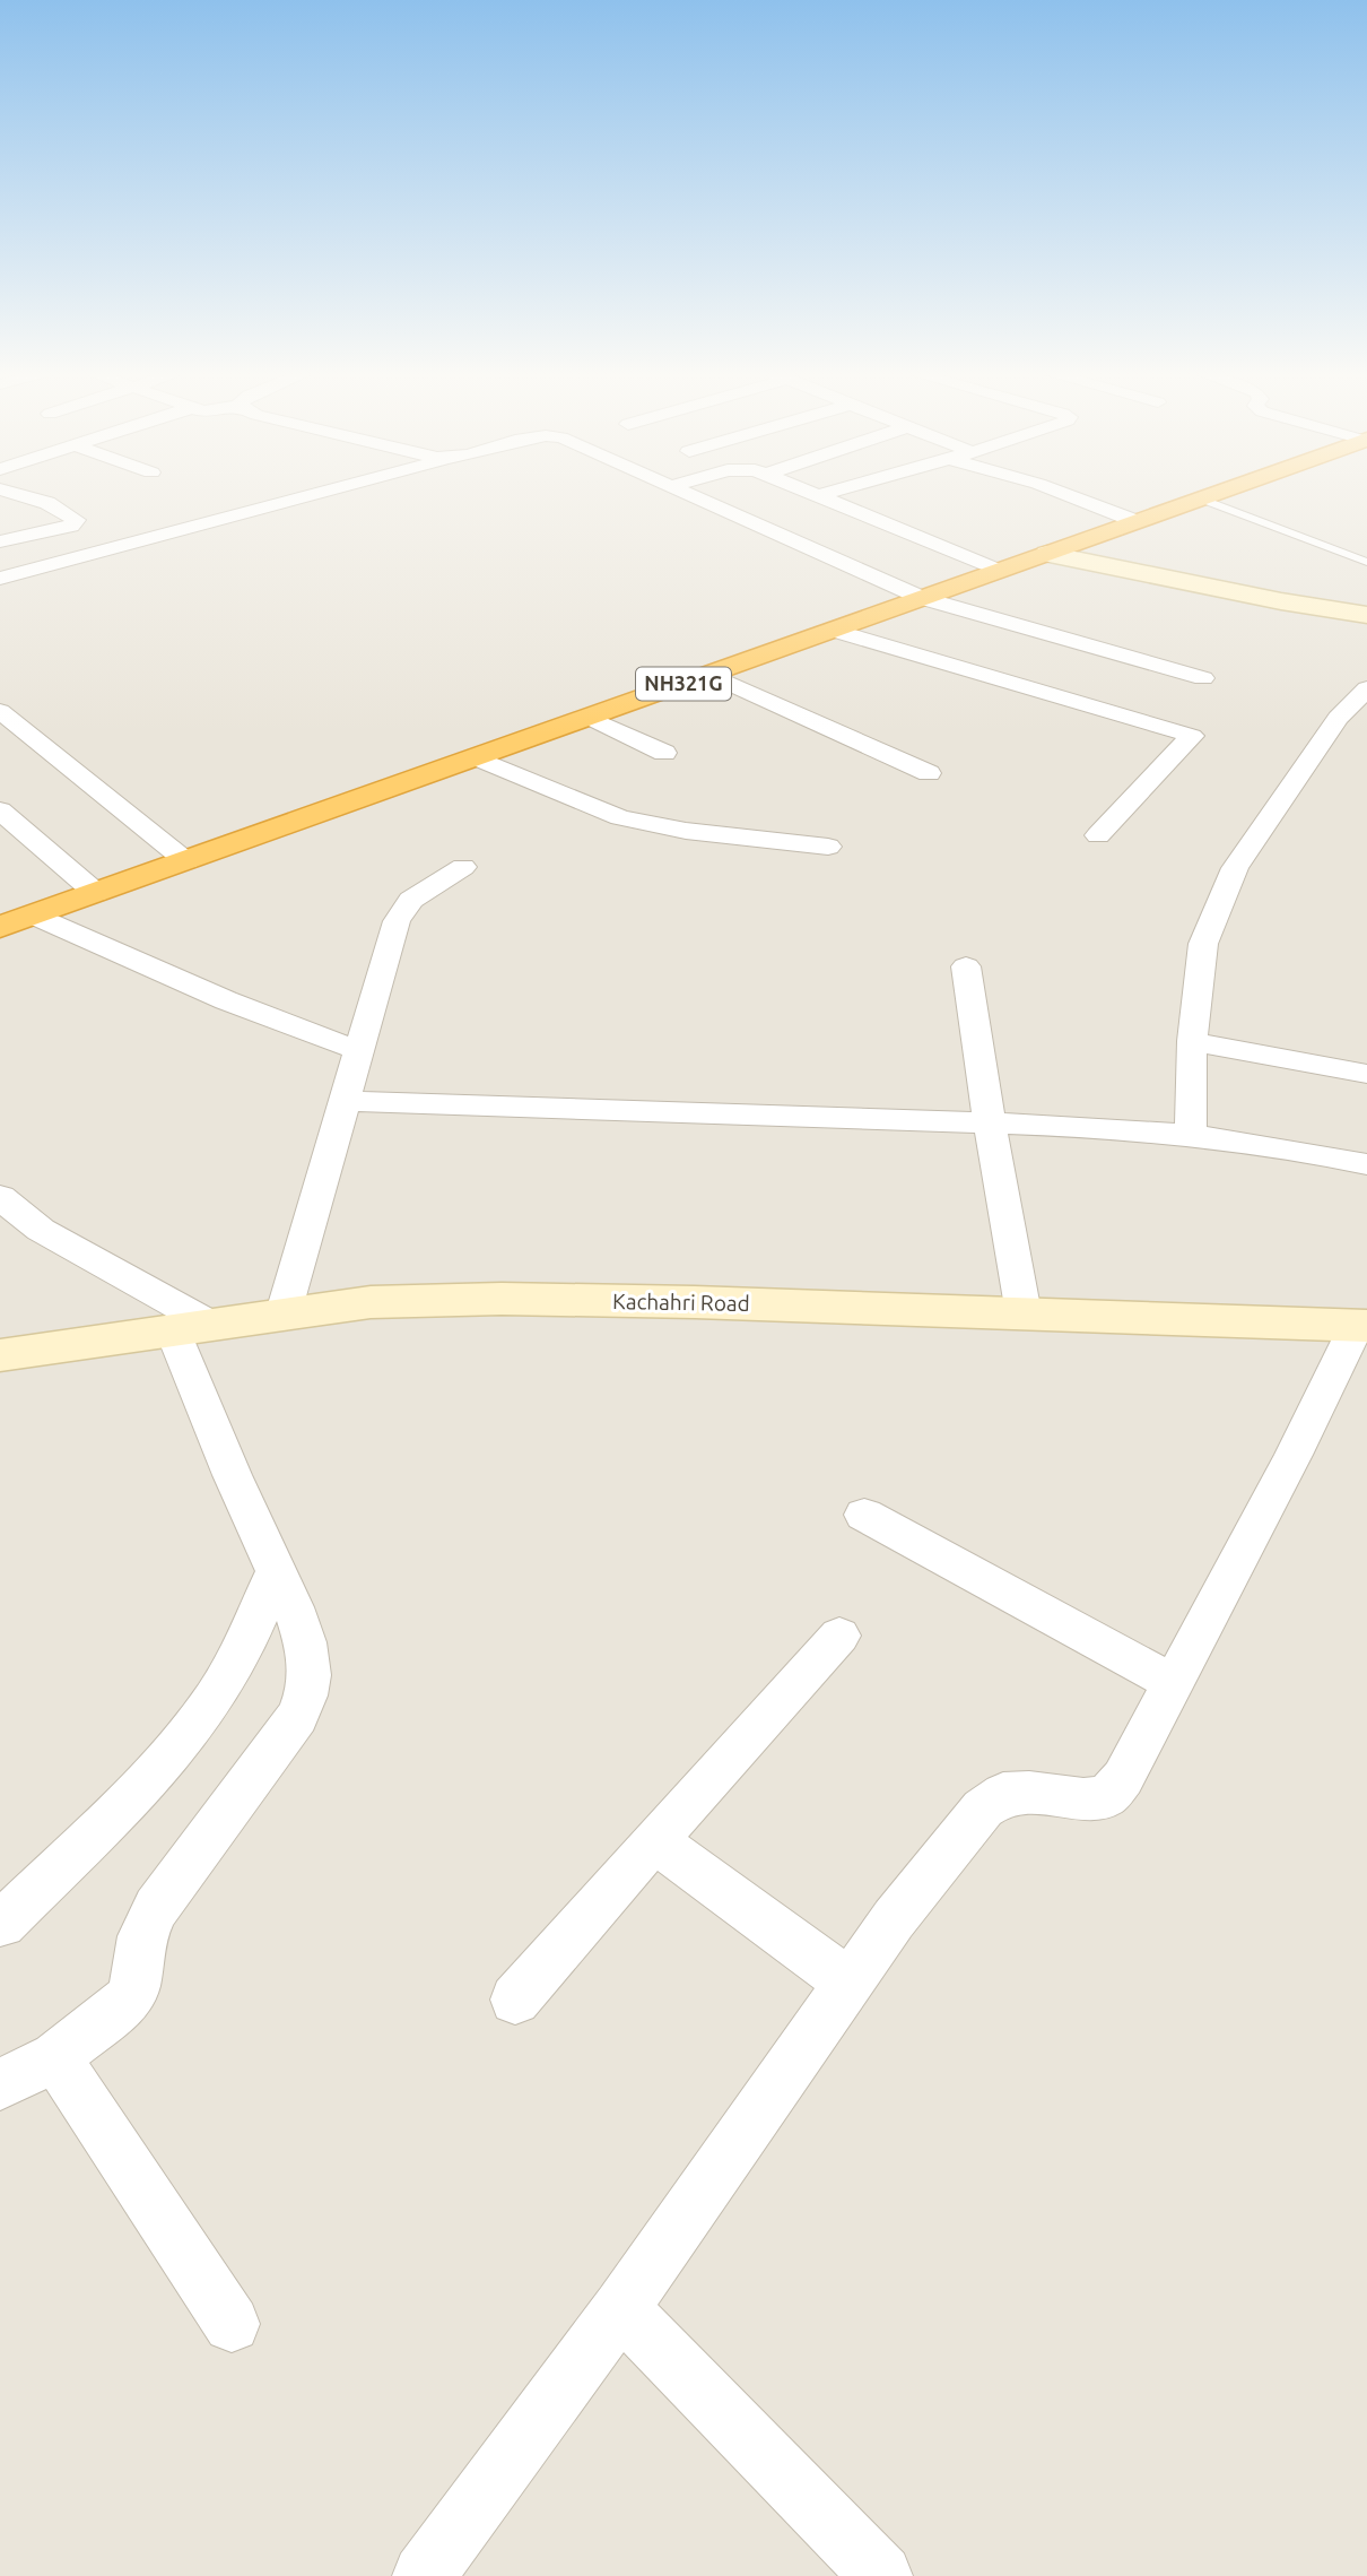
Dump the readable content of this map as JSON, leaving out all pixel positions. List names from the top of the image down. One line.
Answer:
{"streets":{"highway":["NH321G"],"main road":["Kachahri Road"]}}
